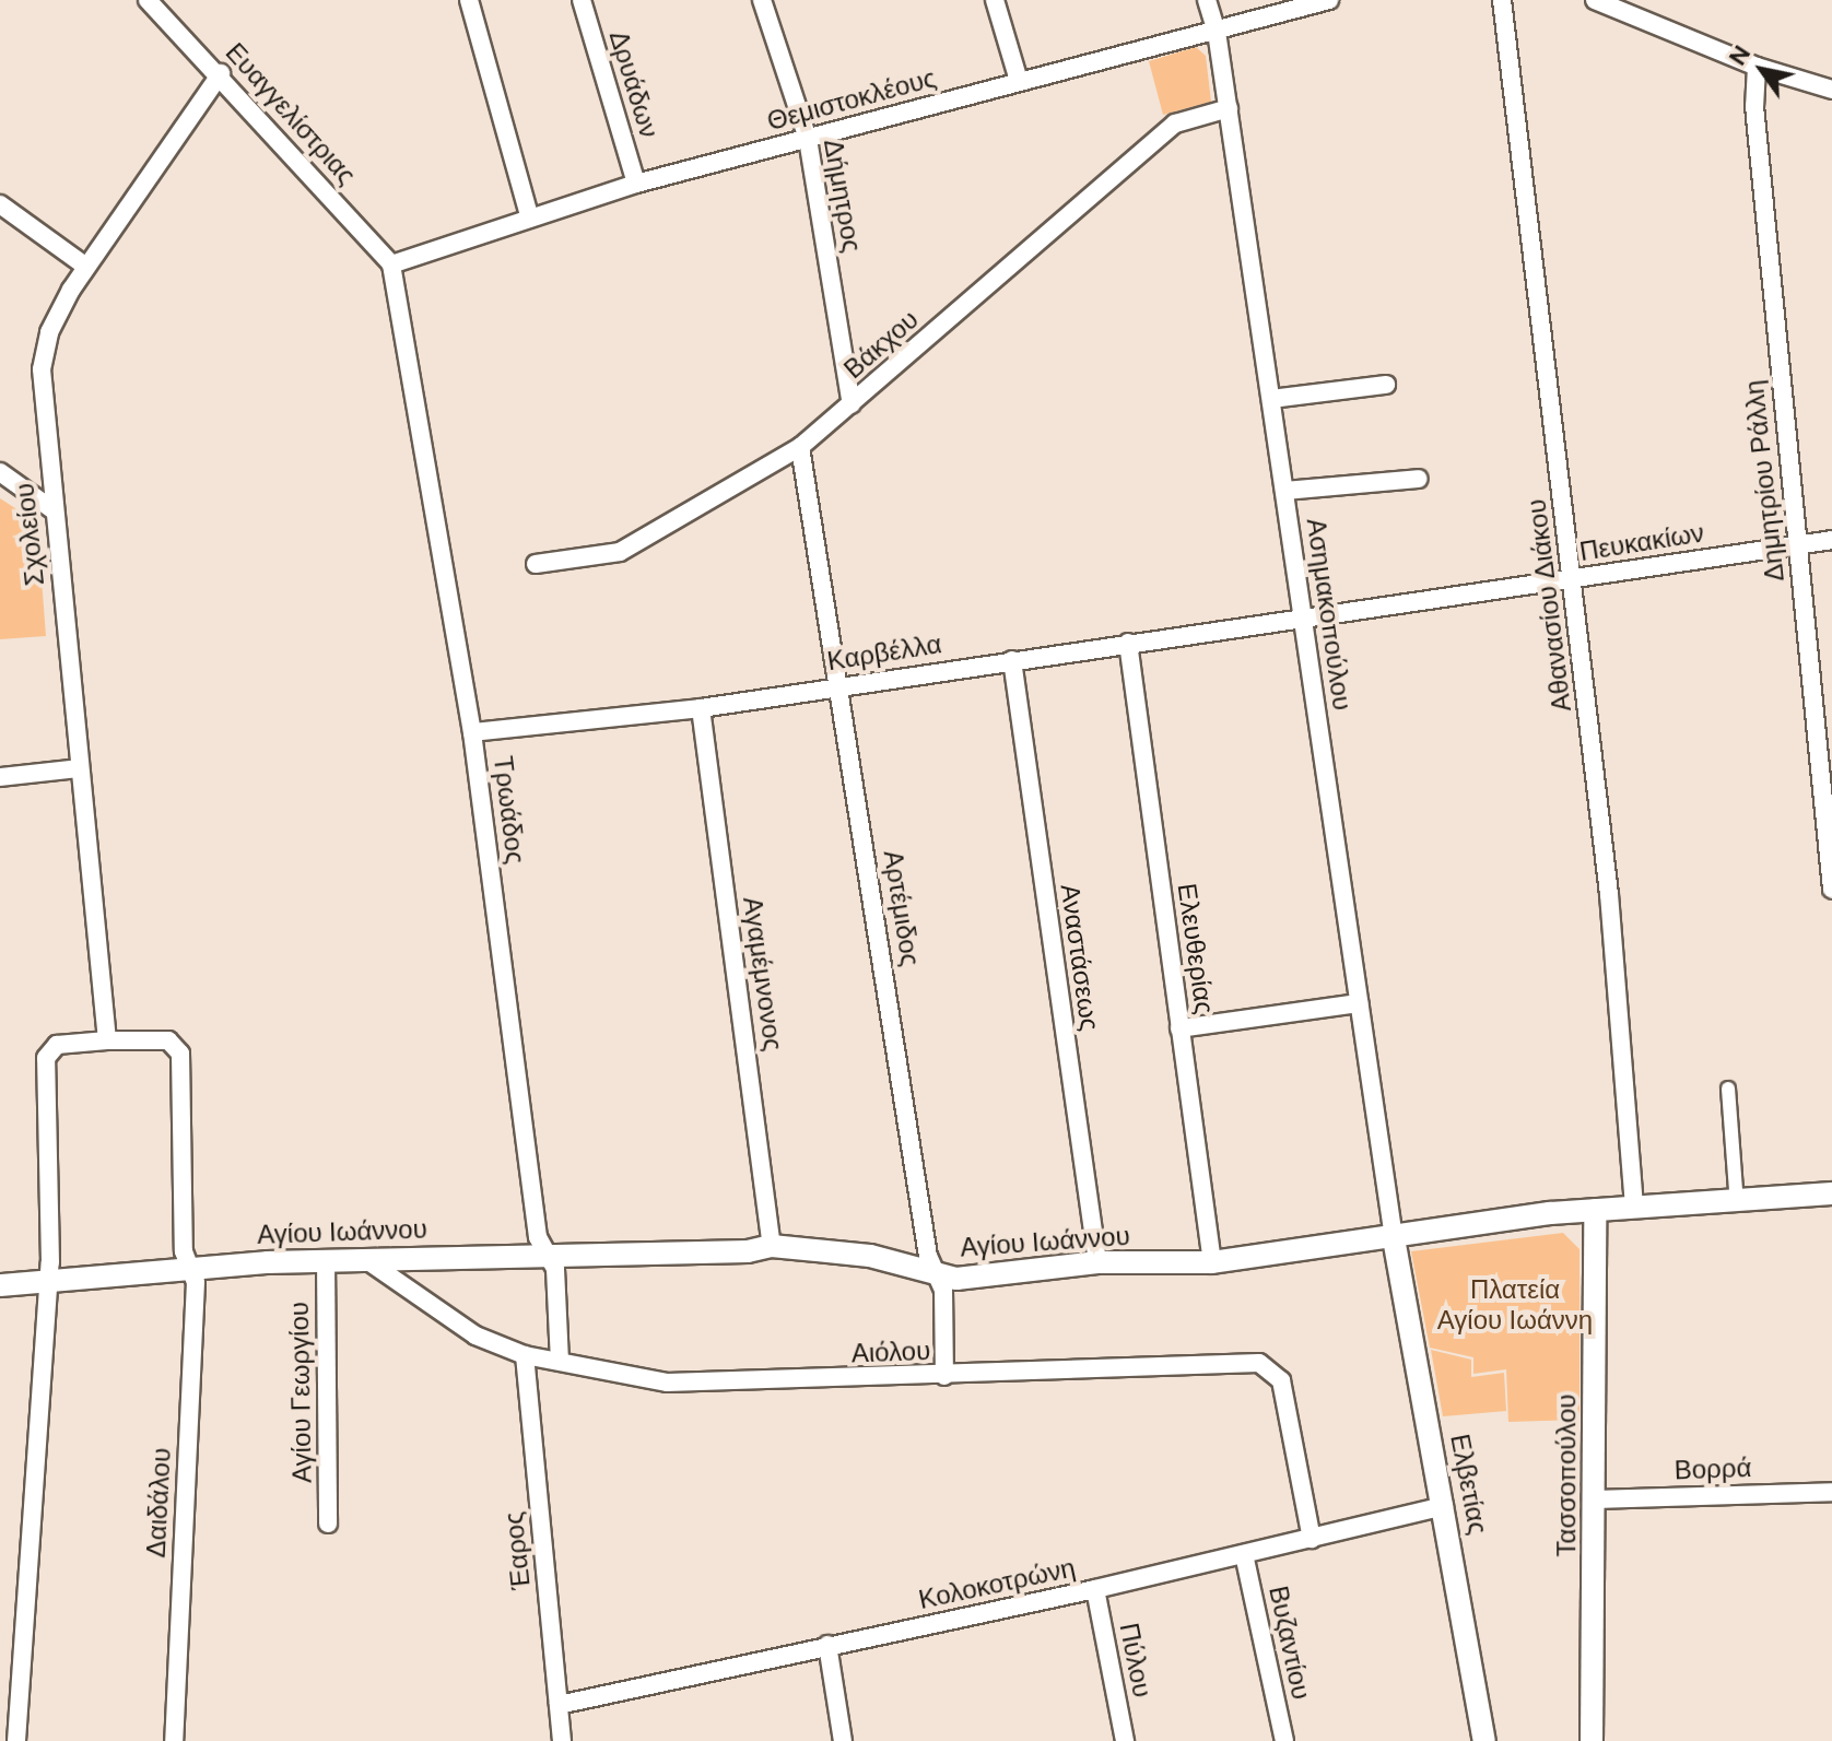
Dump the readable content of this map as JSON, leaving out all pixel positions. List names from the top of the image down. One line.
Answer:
{"streets":{"street":["Δρυάδων","Θεμιστοκλέους","Ευαγγελίστριας","Δήμητρος","Βάκχου","Δημητρίου Ράλλη","Σχολείου","Πευκακίων","Αθανασίου Διάκου","Ασημακοπούλου","Καρβέλλα","Τρωάδος","Αρτέμιδος","Ελευθερίας","Αναστάσεως","Αγαμέμνονος","Αγίου Ιωάννου","Αιόλου","Αγίου Γεωργίου","Βορρά","Τασσοπούλου","Ελβετίας","Δαιδάλου","Έαρος","Κολοκοτρώνη","Βυζαντίου","Πύλου"]},"crossings":[["Δρυάδων","Θεμιστοκλέους"],["Θεμιστοκλέους","Ευαγγελίστριας"],["Θεμιστοκλέους","Δήμητρος"],["Θεμιστοκλέους","Ασημακοπούλου"],["Θεμιστοκλέους","Τρωάδος"],["Ευαγγελίστριας","Σχολείου"],["Ευαγγελίστριας","Τρωάδος"],["Δήμητρος","Βάκχου"],["Βάκχου","Ασημακοπούλου"],["Βάκχου","Αρτέμιδος"],["Δημητρίου Ράλλη","Πευκακίων"],["Πευκακίων","Αθανασίου Διάκου"],["Πευκακίων","Ασημακοπούλου"],["Πευκακίων","Καρβέλλα"],["Αθανασίου Διάκου","Αγίου Ιωάννου"],["Ασημακοπούλου","Καρβέλλα"],["Ασημακοπούλου","Αγίου Ιωάννου"],["Ασημακοπούλου","Ελβετίας"],["Καρβέλλα","Τρωάδος"],["Καρβέλλα","Αρτέμιδος"],["Καρβέλλα","Ελευθερίας"],["Καρβέλλα","Αναστάσεως"],["Καρβέλλα","Αγαμέμνονος"],["Τρωάδος","Αγίου Ιωάννου"],["Τρωάδος","Αιόλου"],["Αρτέμιδος","Αγίου Ιωάννου"],["Αρτέμιδος","Αιόλου"],["Ελευθερίας","Αγίου Ιωάννου"],["Αναστάσεως","Αγίου Ιωάννου"],["Αγαμέμνονος","Αγίου Ιωάννου"],["Αγίου Ιωάννου","Αιόλου"],["Αγίου Ιωάννου","Αγίου Γεωργίου"],["Αγίου Ιωάννου","Τασσοπούλου"],["Αγίου Ιωάννου","Ελβετίας"],["Αγίου Ιωάννου","Δαιδάλου"],["Αιόλου","Έαρος"],["Αιόλου","Κολοκοτρώνη"],["Βορρά","Τασσοπούλου"],["Ελβετίας","Κολοκοτρώνη"],["Έαρος","Κολοκοτρώνη"],["Κολοκοτρώνη","Βυζαντίου"],["Κολοκοτρώνη","Πύλου"]],"parks":["Πλατεία Αγίου Ιωάννη"],"north":"top left"}
